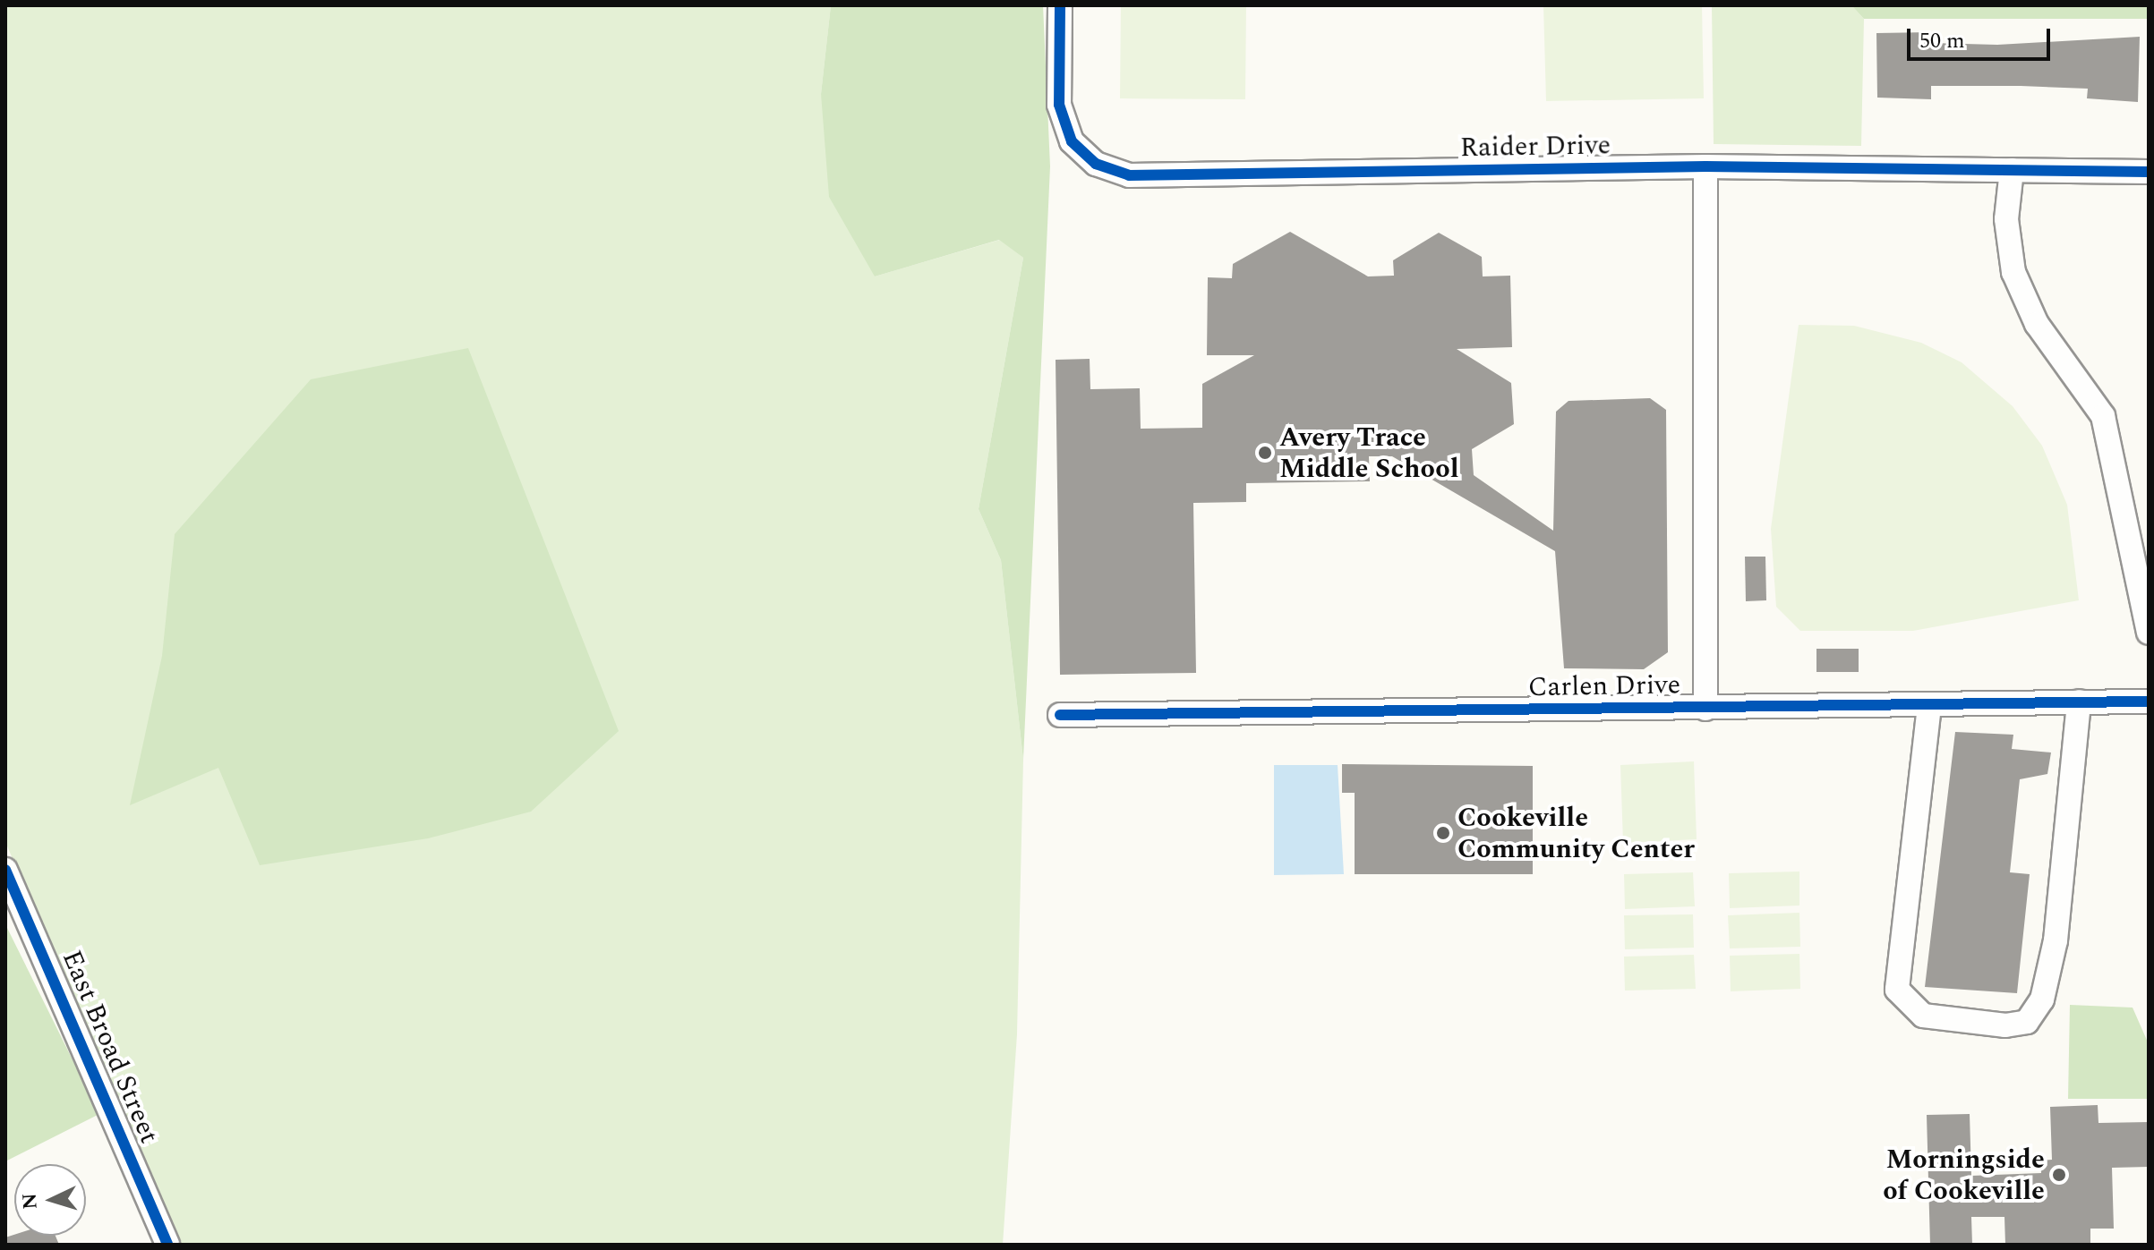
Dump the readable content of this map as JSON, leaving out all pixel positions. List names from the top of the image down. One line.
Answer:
{"streets":{"street":["Raider Drive","Carlen Drive","East Broad Street"]},"places":["Avery Trace Middle School","Cookeville Community Center","Morningside of Cookeville"],"scale_bar":"50 m","north":"left"}
